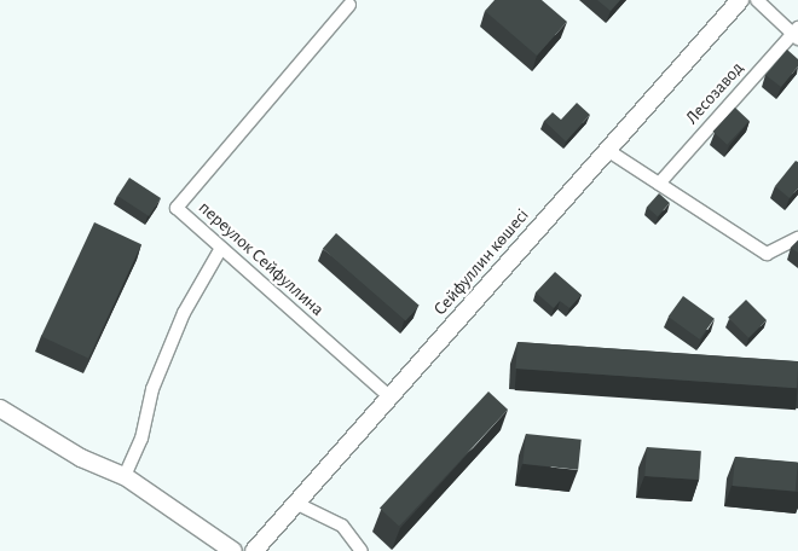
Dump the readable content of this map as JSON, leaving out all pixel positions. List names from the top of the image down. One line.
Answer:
{"streets":{"main road":["Сейфуллин көшесі"],"street":["Лесозавод","переулок Сейфуллина"]},"crossings":[["переулок Сейфуллина","Сейфуллин көшесі"]]}
